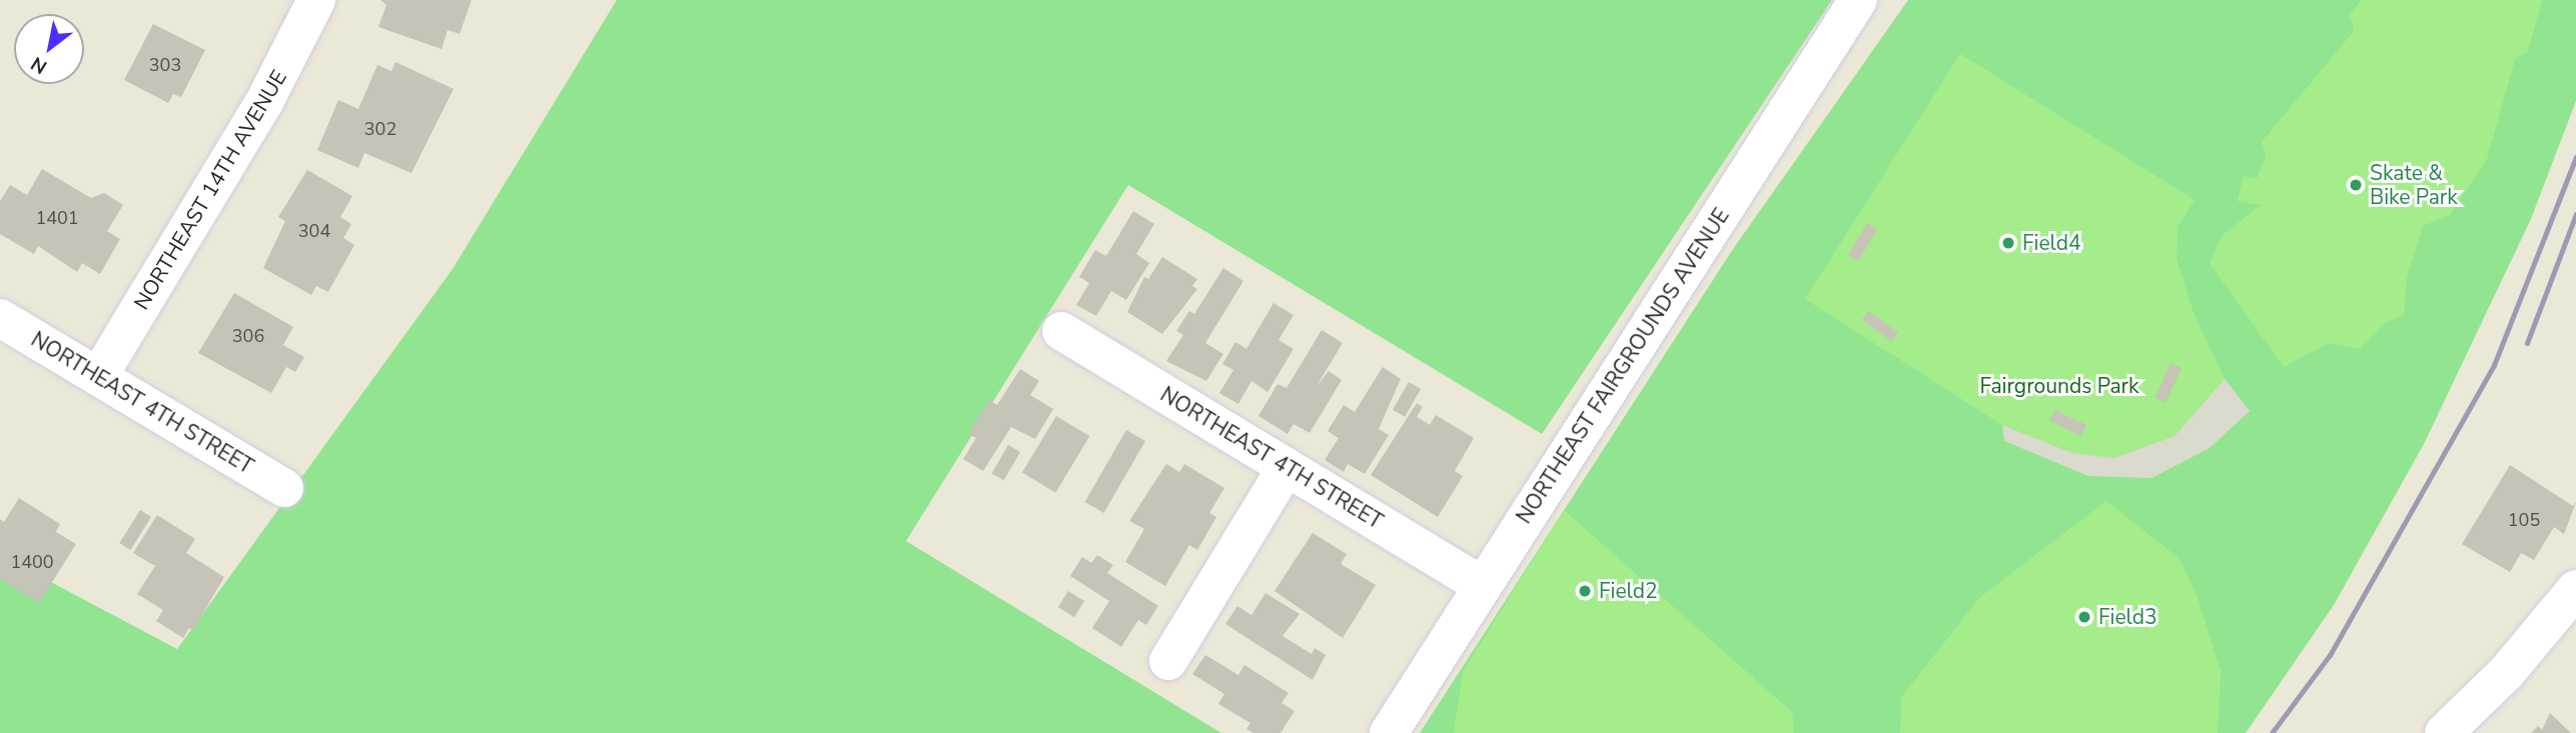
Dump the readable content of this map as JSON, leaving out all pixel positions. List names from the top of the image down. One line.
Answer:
{"streets":{"street":["NORTHEAST 14TH AVENUE","NORTHEAST FAIRGROUNDS AVENUE","NORTHEAST 4TH STREET"]},"crossings":[["NORTHEAST 14TH AVENUE","NORTHEAST 4TH STREET"],["NORTHEAST FAIRGROUNDS AVENUE","NORTHEAST 4TH STREET"]],"parks":["Fairgrounds Park"],"places":["Skate & Bike Park","Field4","Field2","Field3"],"house_numbers":["303","302","1401","304","306","105","1400"],"north":"bottom left"}
